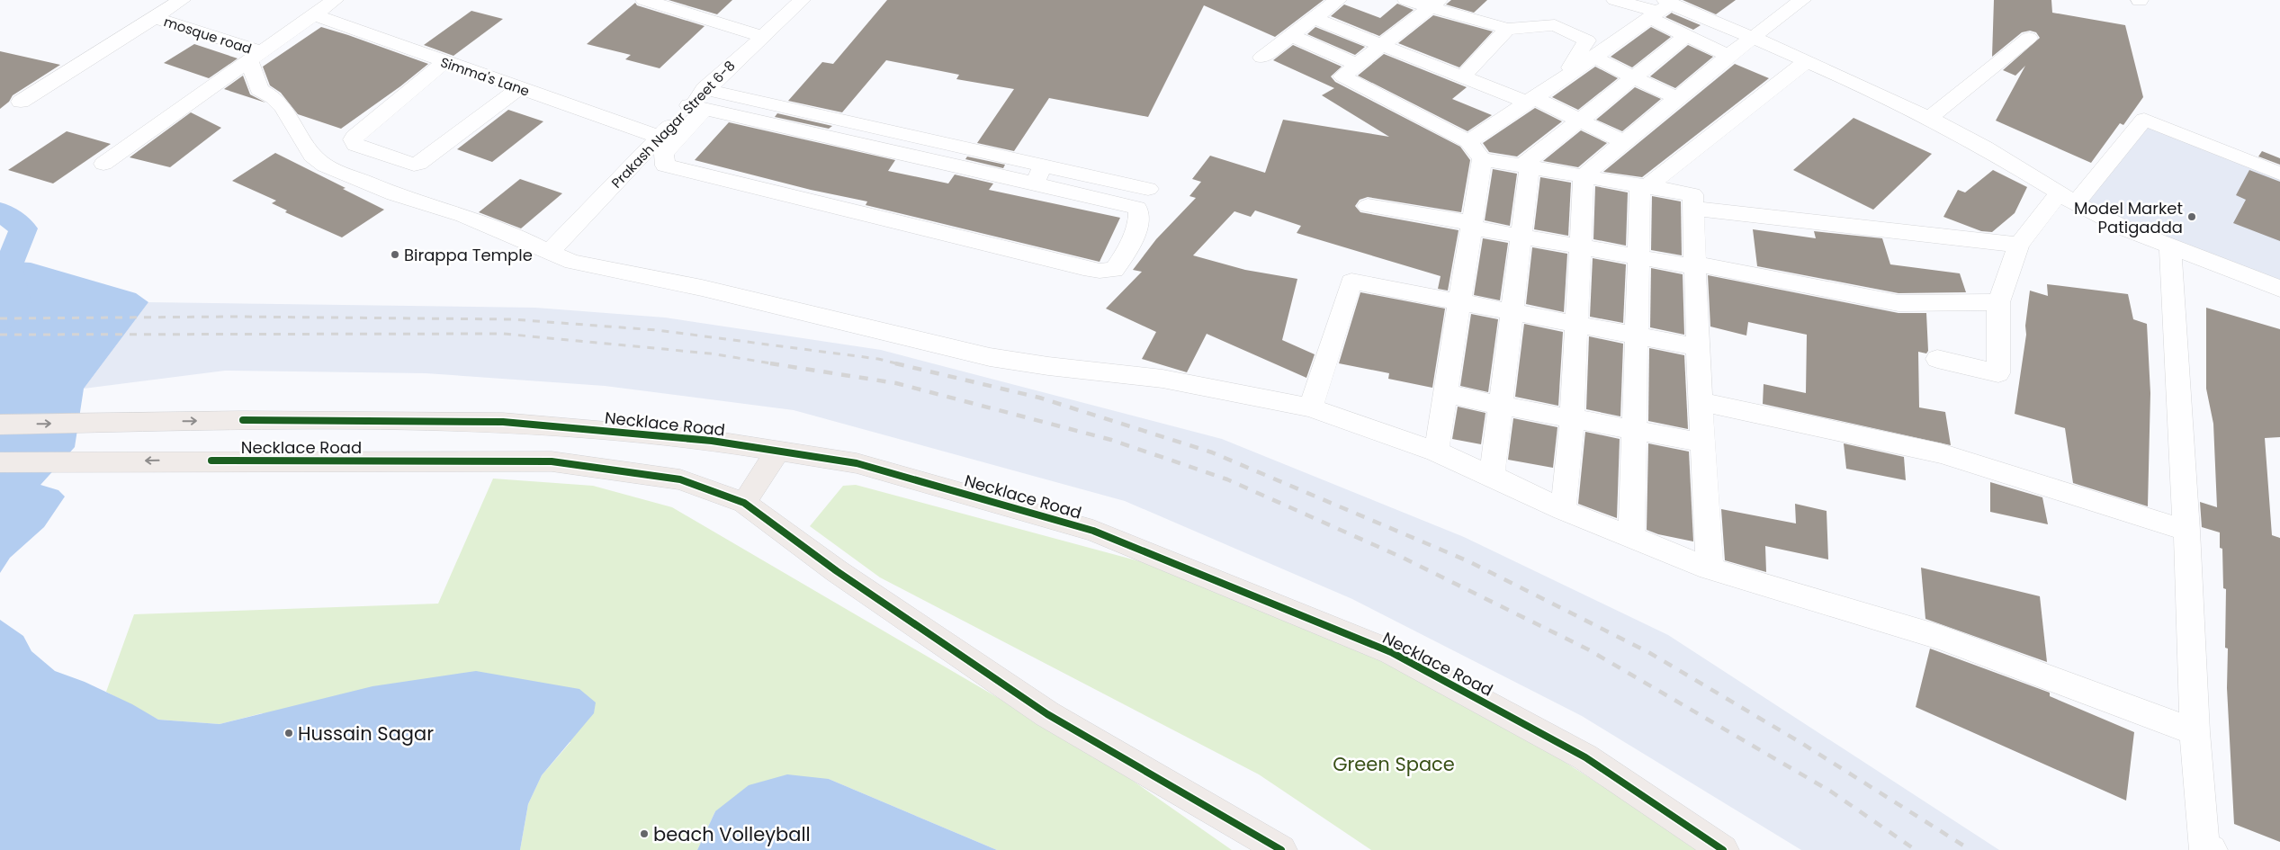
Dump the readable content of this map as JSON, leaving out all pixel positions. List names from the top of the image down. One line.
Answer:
{"streets":{"main road":["Necklace Road"],"street":["mosque road","Simma's Lane","Prakash Nagar Street 6-8"]},"crossings":[["Simma's Lane","Prakash Nagar Street 6-8"]],"parks":["Green Space"],"places":["Model Market Patigadda","Birappa Temple","Hussain Sagar","beach Volleyball"]}
